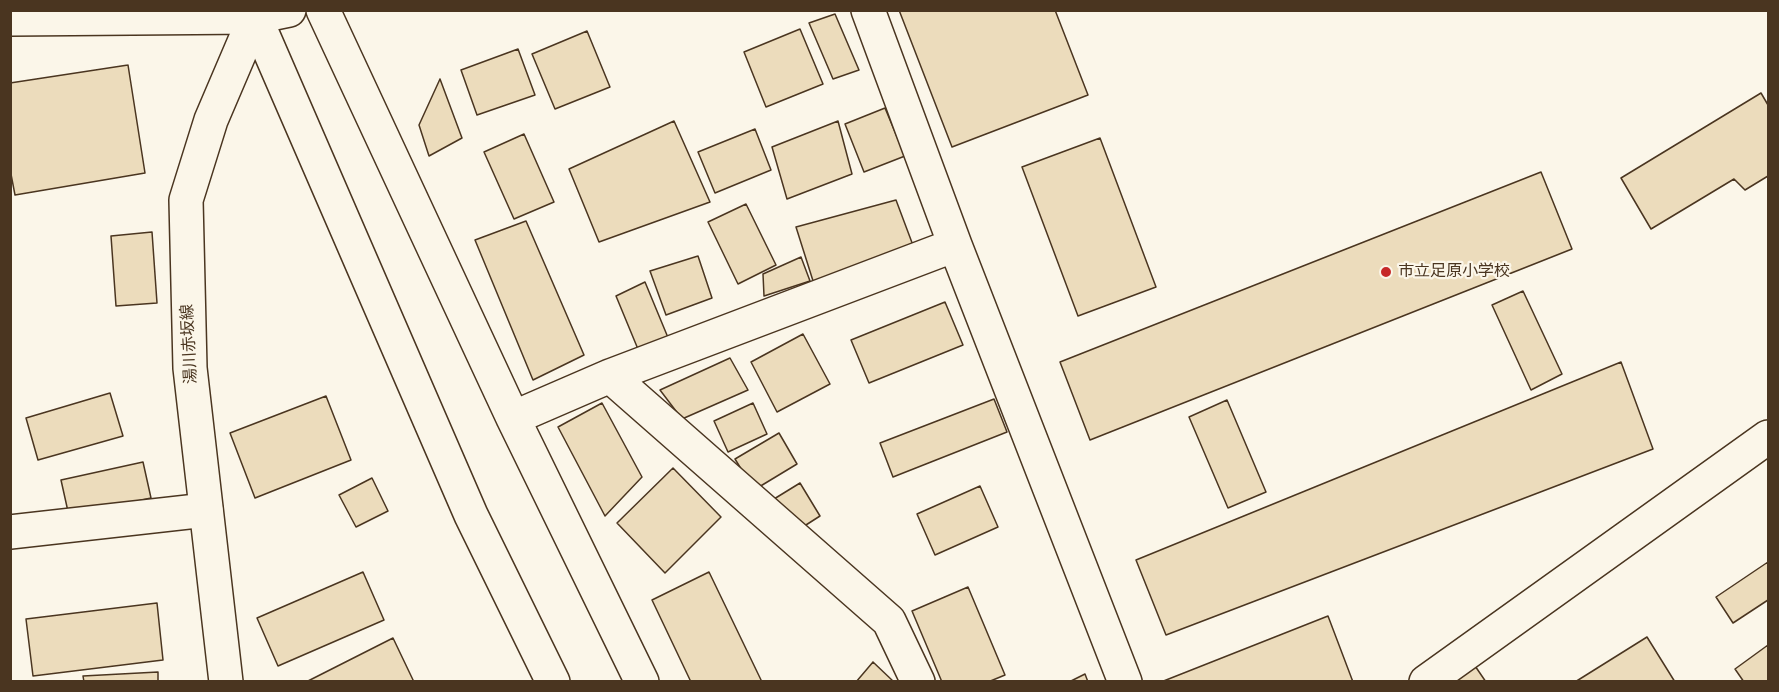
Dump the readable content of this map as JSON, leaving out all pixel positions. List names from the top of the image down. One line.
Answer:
{"streets":{"street":["湯川赤坂線"]},"places":["市立足原小学校"]}
